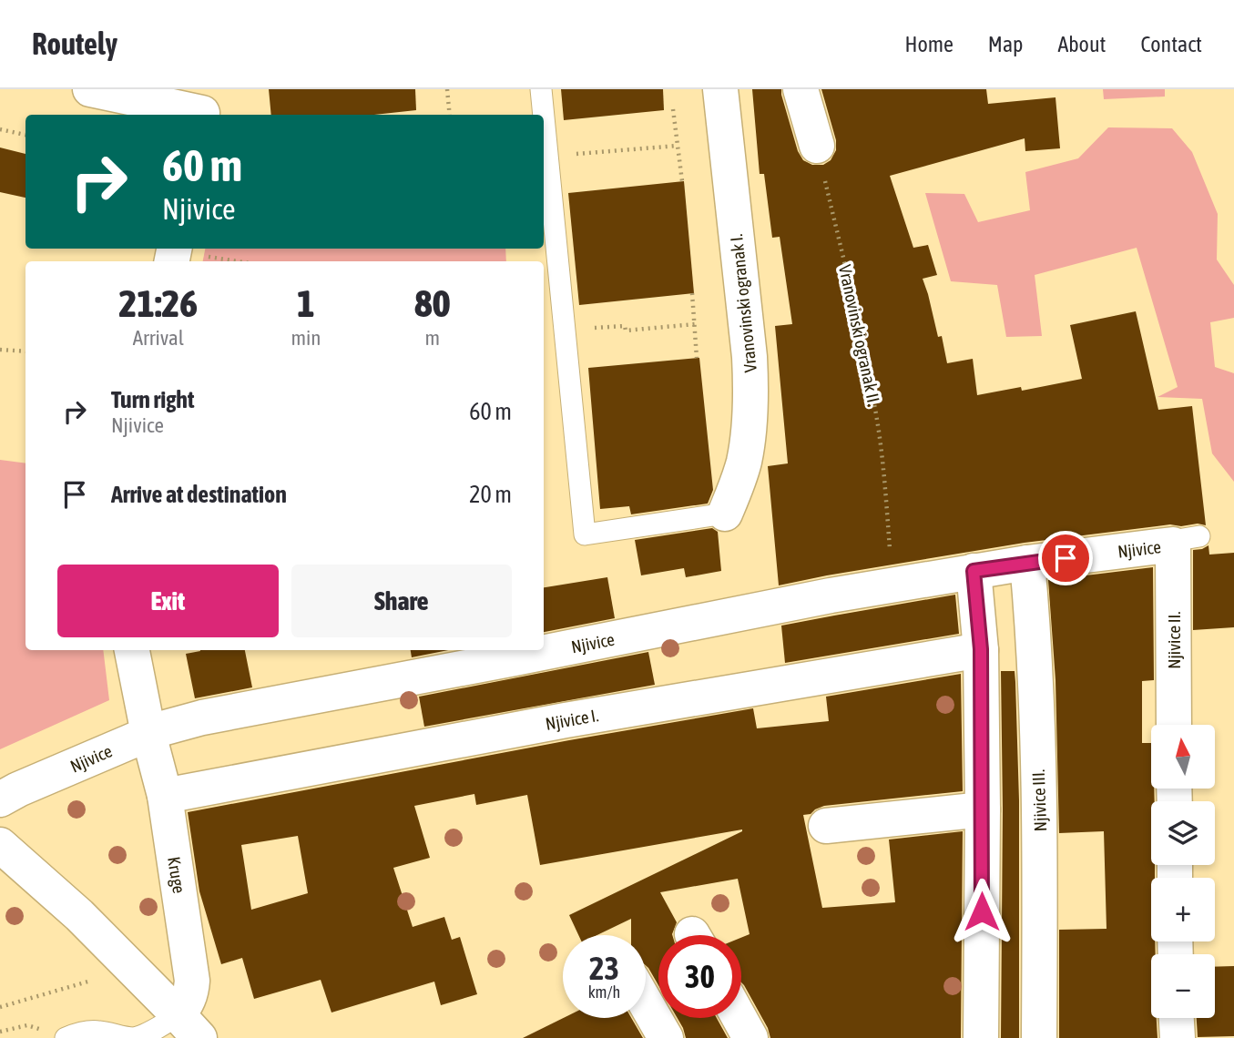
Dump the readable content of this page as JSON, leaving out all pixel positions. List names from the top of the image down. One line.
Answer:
{"streets":{"street":["Vranovinski ogranak I.","Njivice","Njivice II.","Njivice I.","Njivice III.","Kruge"],"path":["Vranovinski ogranak II."]},"crossings":[["Vranovinski ogranak II.","Njivice"],["Njivice","Njivice II."],["Njivice","Njivice III."],["Njivice","Kruge"],["Njivice I.","Kruge"]],"north":"top","page":{"header":"Routely","nav":["Home","Map","About","Contact"],"turn":["60 m","Njivice"],"eta":["21:26","Arrival","1","min","80","m"],"list":[{"name":"Turn right","note":"Njivice","value":"60 m"},{"name":"Arrive at destination","value":"20 m"}],"buttons":["Exit","Share"],"map_buttons":["+","−"],"speed":"23 km/h","limit":"30"}}
